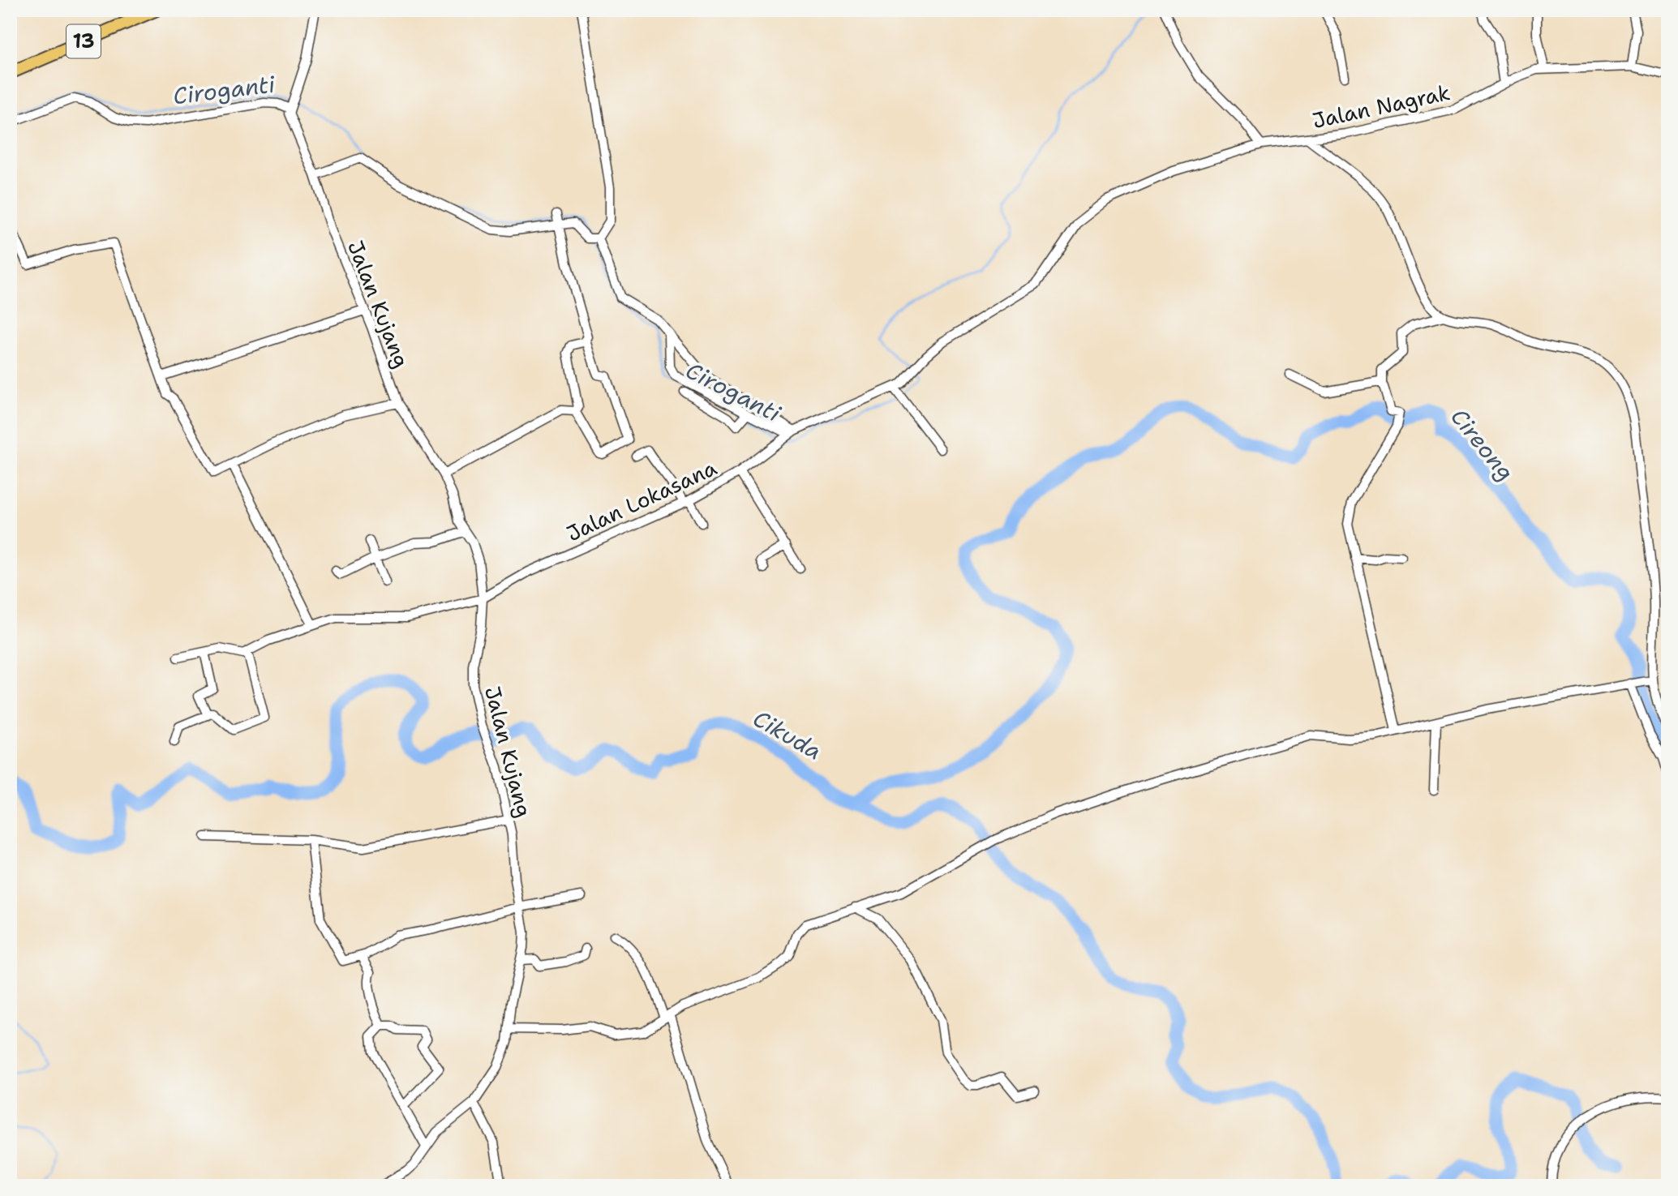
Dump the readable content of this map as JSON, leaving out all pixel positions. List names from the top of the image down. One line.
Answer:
{"streets":{"highway":["13"],"street":["Jalan Nagrak","Jalan Kujang","Jalan Lokasana"]},"crossings":[["Jalan Nagrak","Jalan Lokasana"],["Jalan Kujang","Jalan Lokasana"]],"water":["Ciroganti","Cireong","Cikuda"]}
